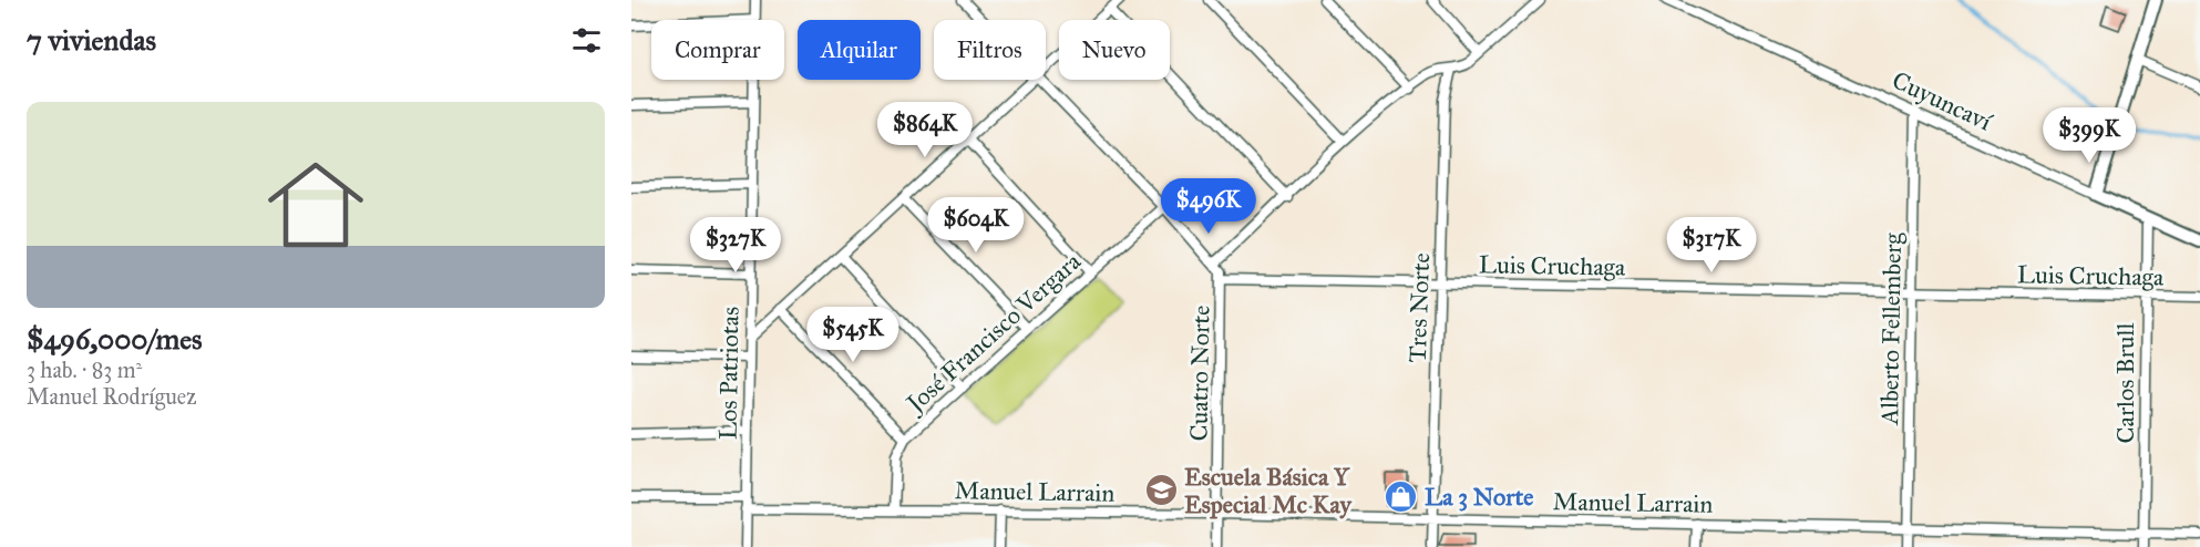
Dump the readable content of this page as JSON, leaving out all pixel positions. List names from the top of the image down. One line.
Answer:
{"streets":{"street":["Cuyuncaví","Luis Cruchaga","Tres Norte","Alberto Fellemberg","José Francisco Vergara","Los Patriotas","Cuatro Norte","Carlos Brull","Manuel Larrain"]},"crossings":[["Cuyuncaví","Alberto Fellemberg"],["Cuyuncaví","Carlos Brull"],["Luis Cruchaga","Tres Norte"],["Luis Cruchaga","Alberto Fellemberg"],["Luis Cruchaga","Cuatro Norte"],["Luis Cruchaga","Carlos Brull"],["Tres Norte","Manuel Larrain"],["Alberto Fellemberg","Manuel Larrain"],["José Francisco Vergara","Manuel Larrain"],["Los Patriotas","Manuel Larrain"],["Cuatro Norte","Manuel Larrain"],["Carlos Brull","Manuel Larrain"]],"places":{"school or university":["Escuela Básica Y Especial Mc Kay"],"shop":["La 3 Norte"]},"page":{"heading":"7 viviendas","chip":["Comprar","Alquilar","Filtros","Nuevo"],"list":[{"name":"$496,000/mes","note":"3 hab. · 83 m² · Manuel Rodríguez"}],"price":["$864K","$399K","$496K","$604K","$327K","$317K","$545K"]}}
